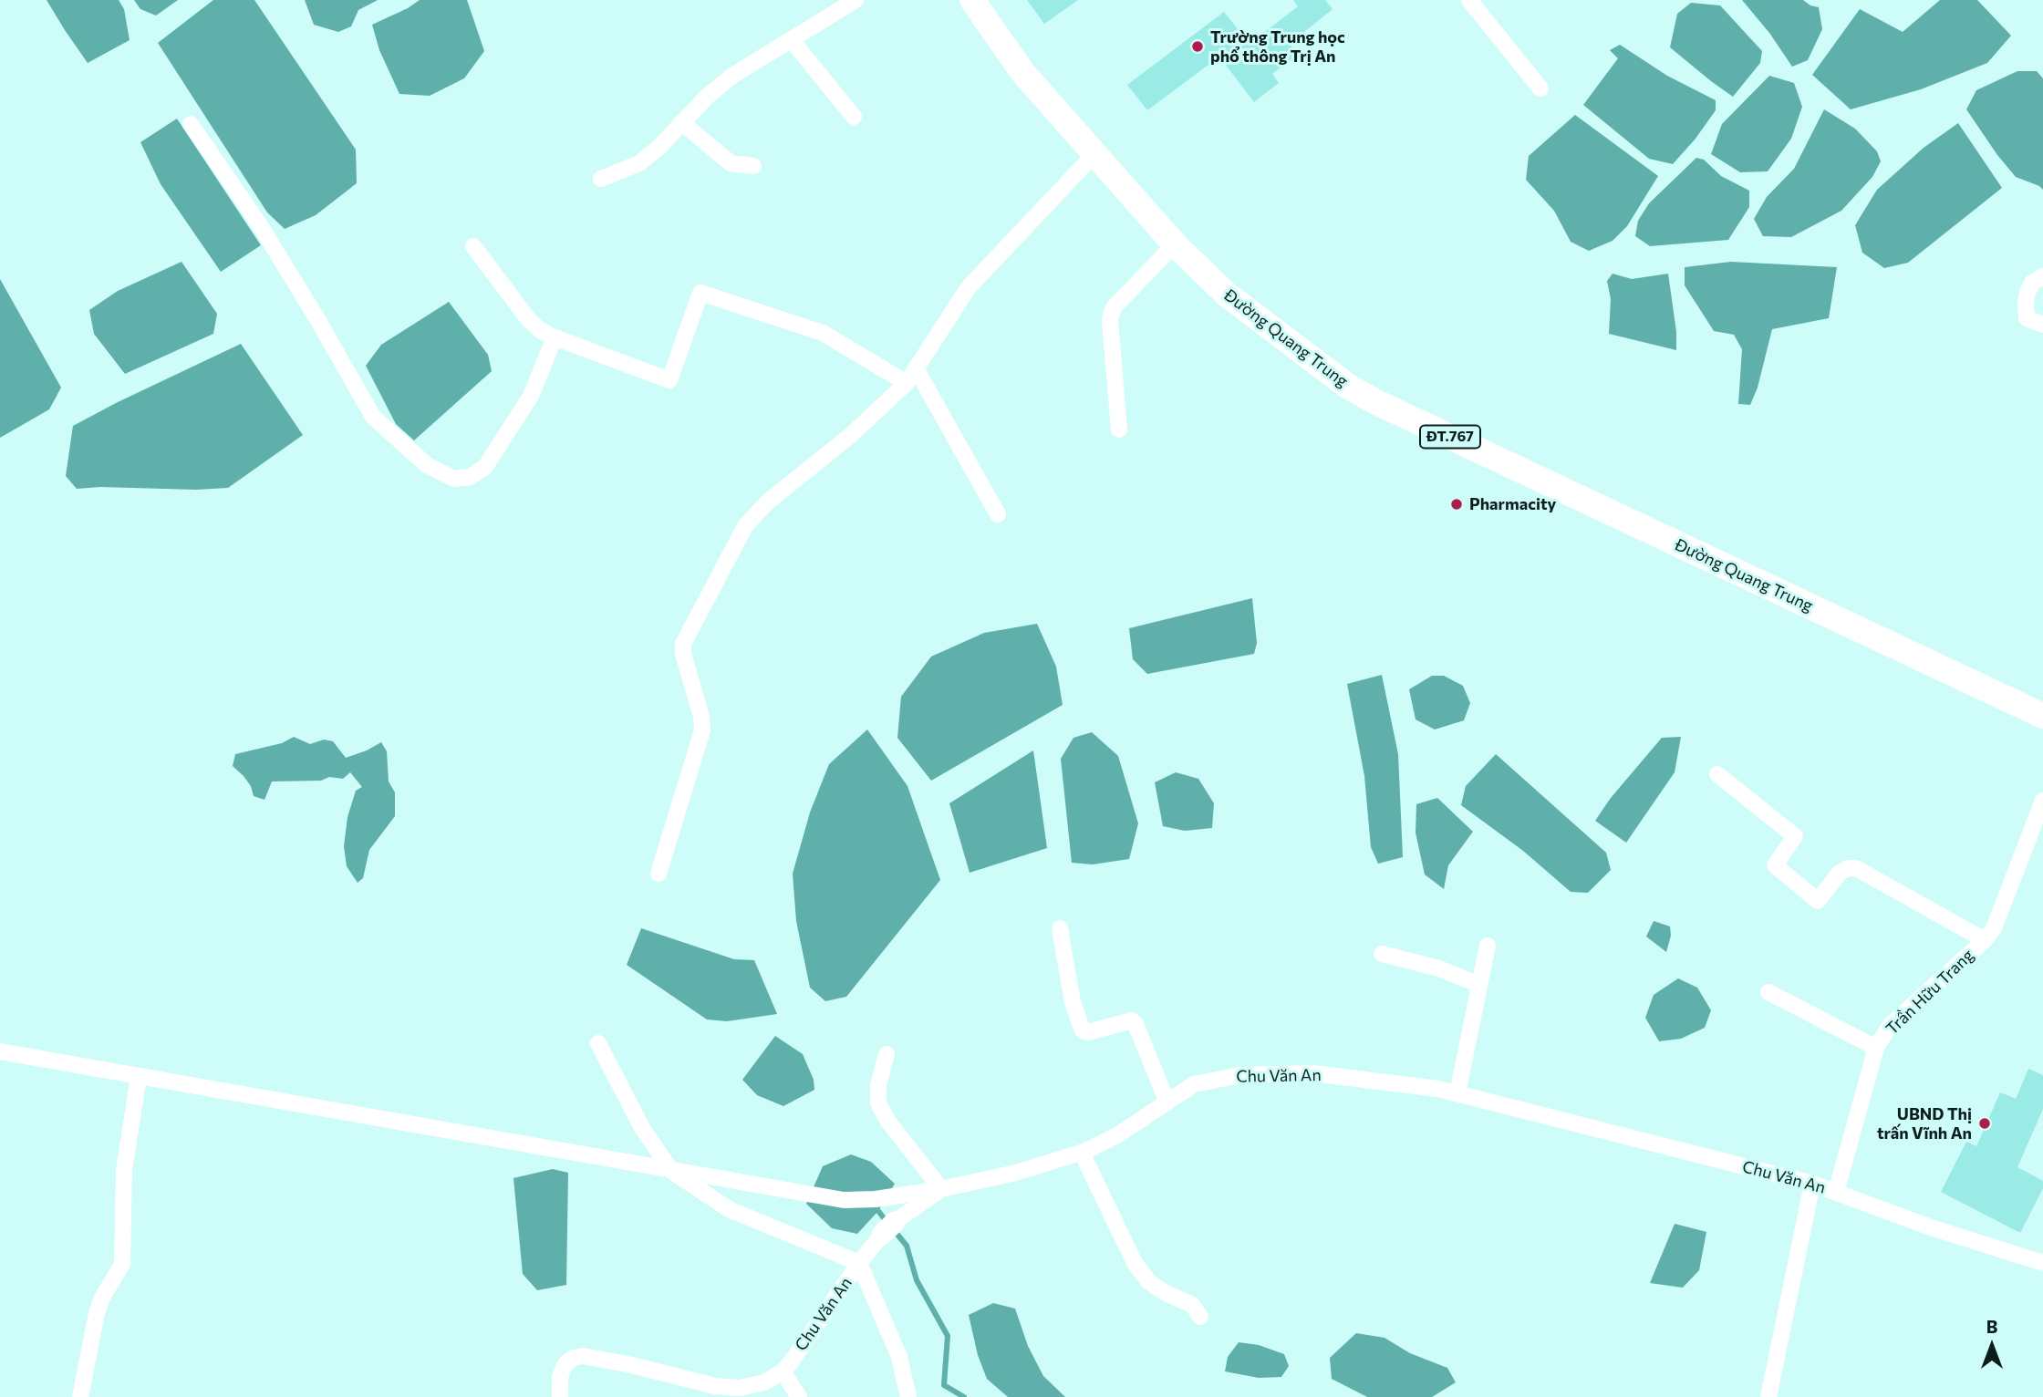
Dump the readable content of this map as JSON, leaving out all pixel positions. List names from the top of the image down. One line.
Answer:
{"streets":{"main road":["Đường Quang Trung","ĐT.767"],"street":["Trần Hữu Trang","Chu Văn An"]},"crossings":[["Trần Hữu Trang","Chu Văn An"]],"places":["Trường Trung học phổ thông Trị An","Pharmacity","UBND Thị trấn Vĩnh An"],"north":"top"}
